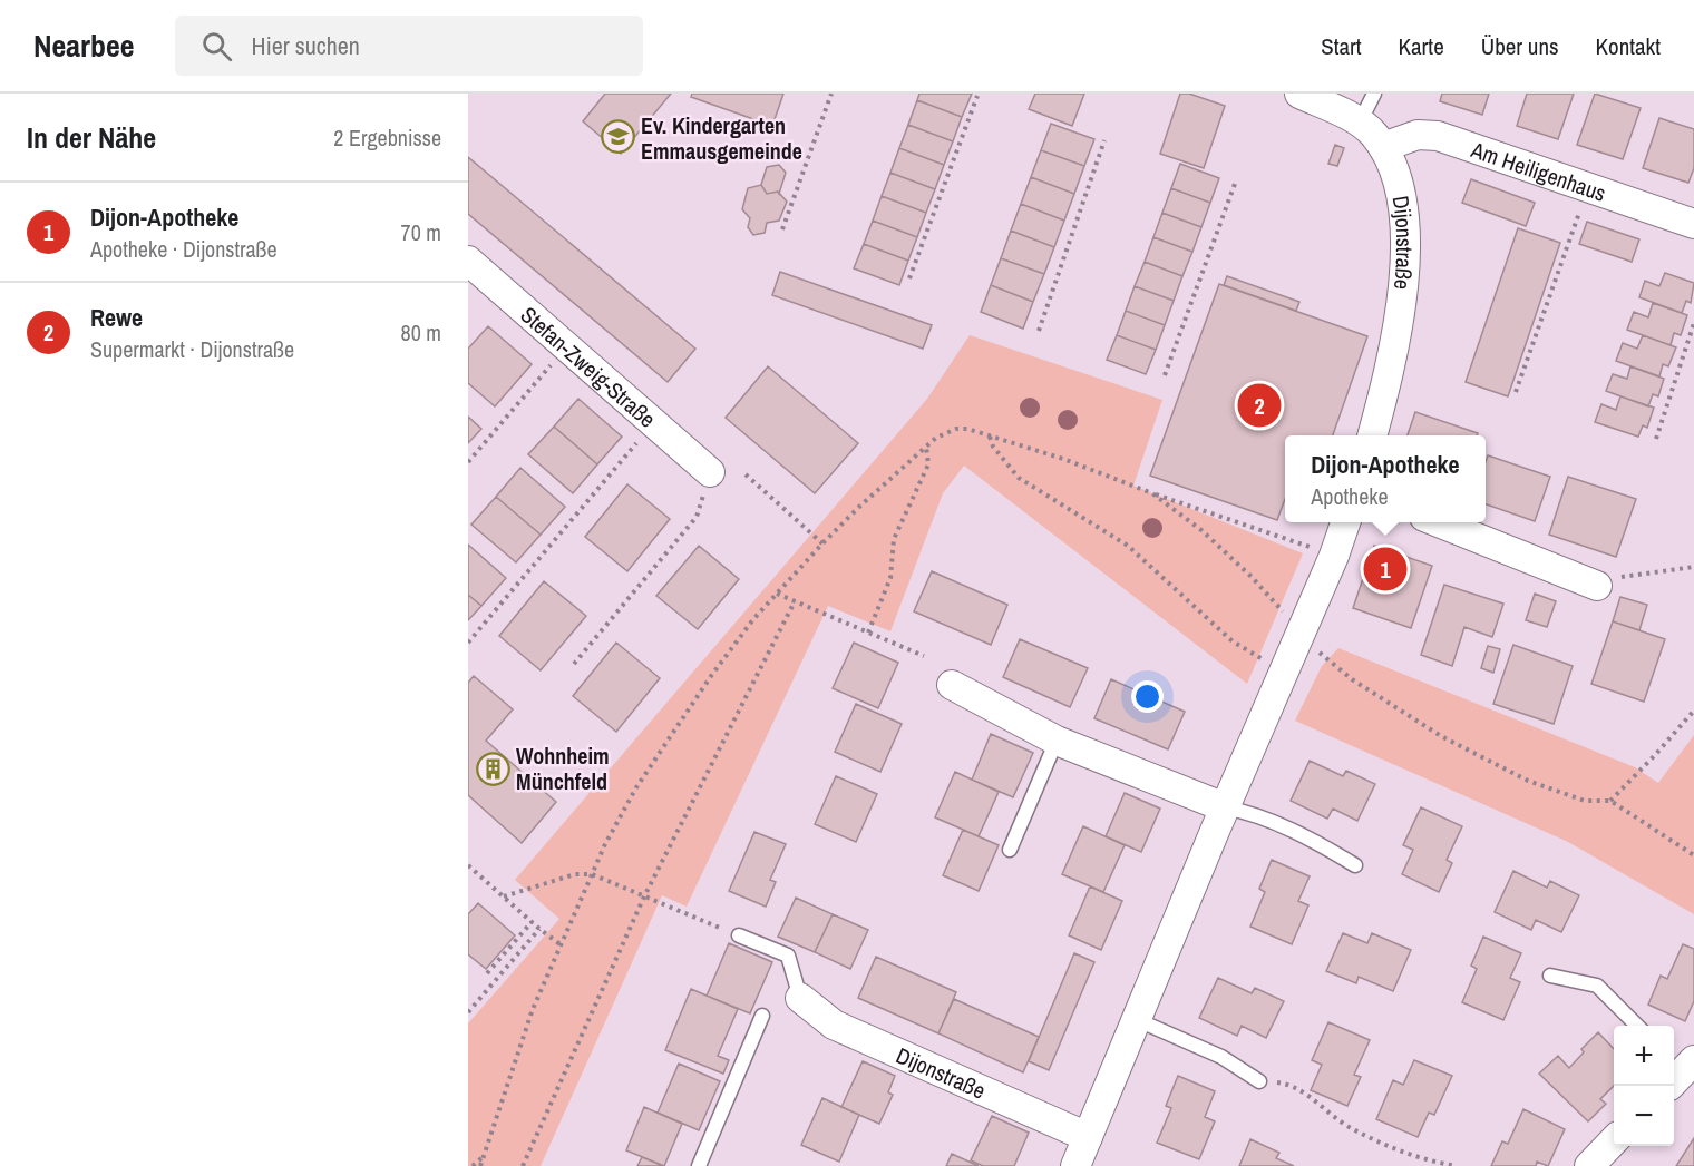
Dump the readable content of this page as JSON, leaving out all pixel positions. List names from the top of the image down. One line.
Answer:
{"streets":{"street":["Am Heiligenhaus","Dijonstraße","Stefan-Zweig-Straße"]},"crossings":[["Am Heiligenhaus","Dijonstraße"]],"places":{"school or university":["Ev. Kindergarten Emmausgemeinde"],"building":["Wohnheim Münchfeld"]},"page":{"header":"Nearbee","search":"Hier suchen","nav":["Start","Karte","Über uns","Kontakt"],"heading":["In der Nähe","2 Ergebnisse"],"list":[{"mark":"1","name":"Dijon-Apotheke","note":"Apotheke · Dijonstraße","value":"70 m"},{"mark":"2","name":"Rewe","note":"Supermarkt · Dijonstraße","value":"80 m"}],"pins":["2","1"],"popup":["Dijon-Apotheke","Apotheke"],"map_buttons":["+","−"]}}
